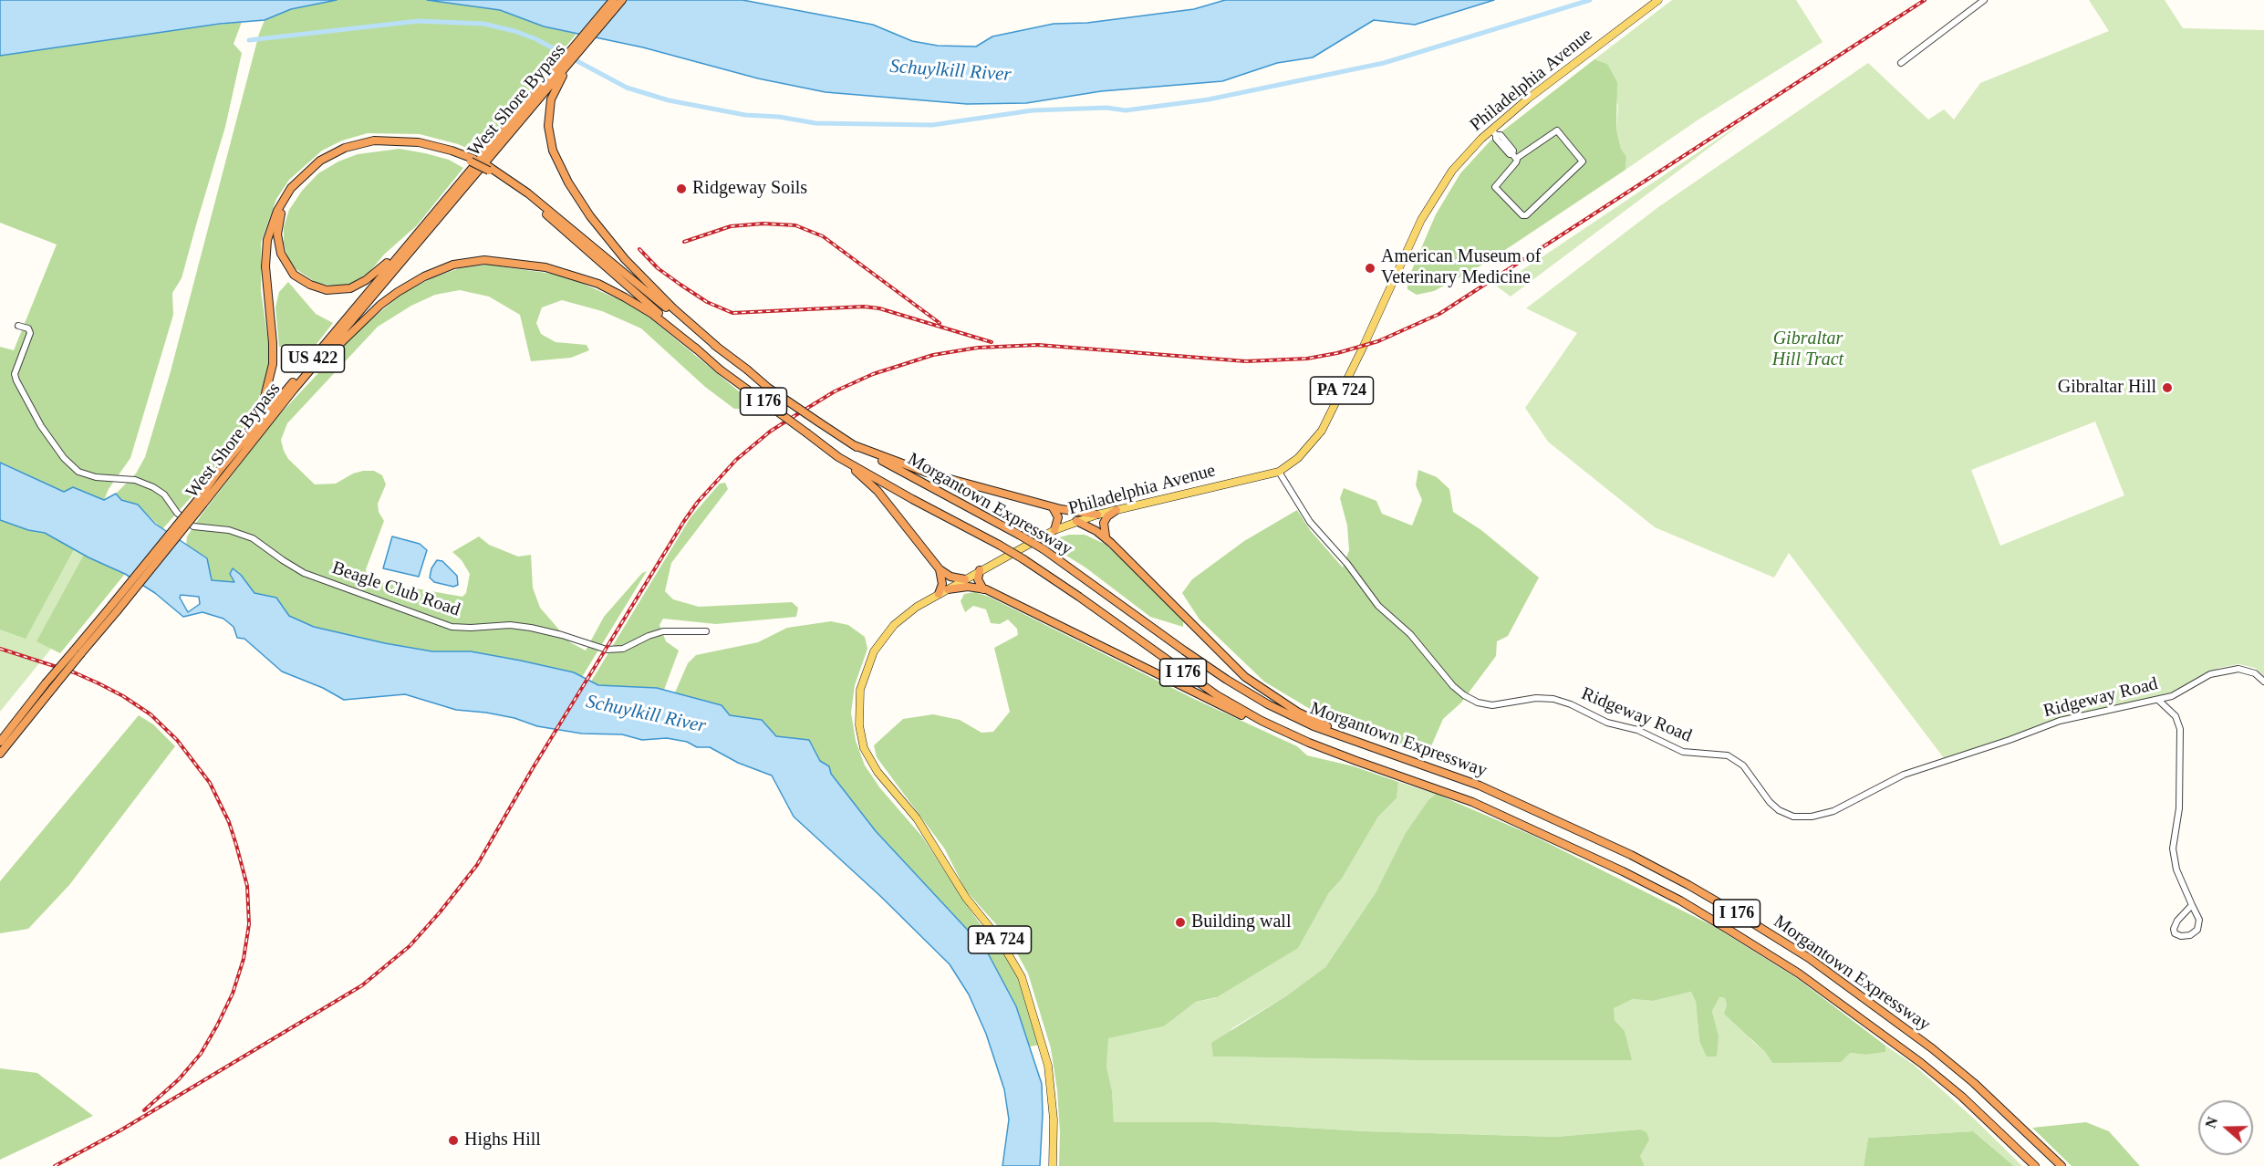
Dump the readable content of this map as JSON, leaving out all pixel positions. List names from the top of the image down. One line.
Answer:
{"streets":{"highway":["West Shore Bypass","US 422","I 176","Morgantown Expressway"],"main road":["Philadelphia Avenue","PA 724"],"street":["Beagle Club Road","Ridgeway Road"]},"crossings":[["Philadelphia Avenue","Ridgeway Road"]],"water":["Schuylkill River"],"parks":["Gibraltar Hill Tract"],"places":["Ridgeway Soils","American Museum of Veterinary Medicine","Gibraltar Hill","Building wall","Highs Hill"],"north":"left"}
